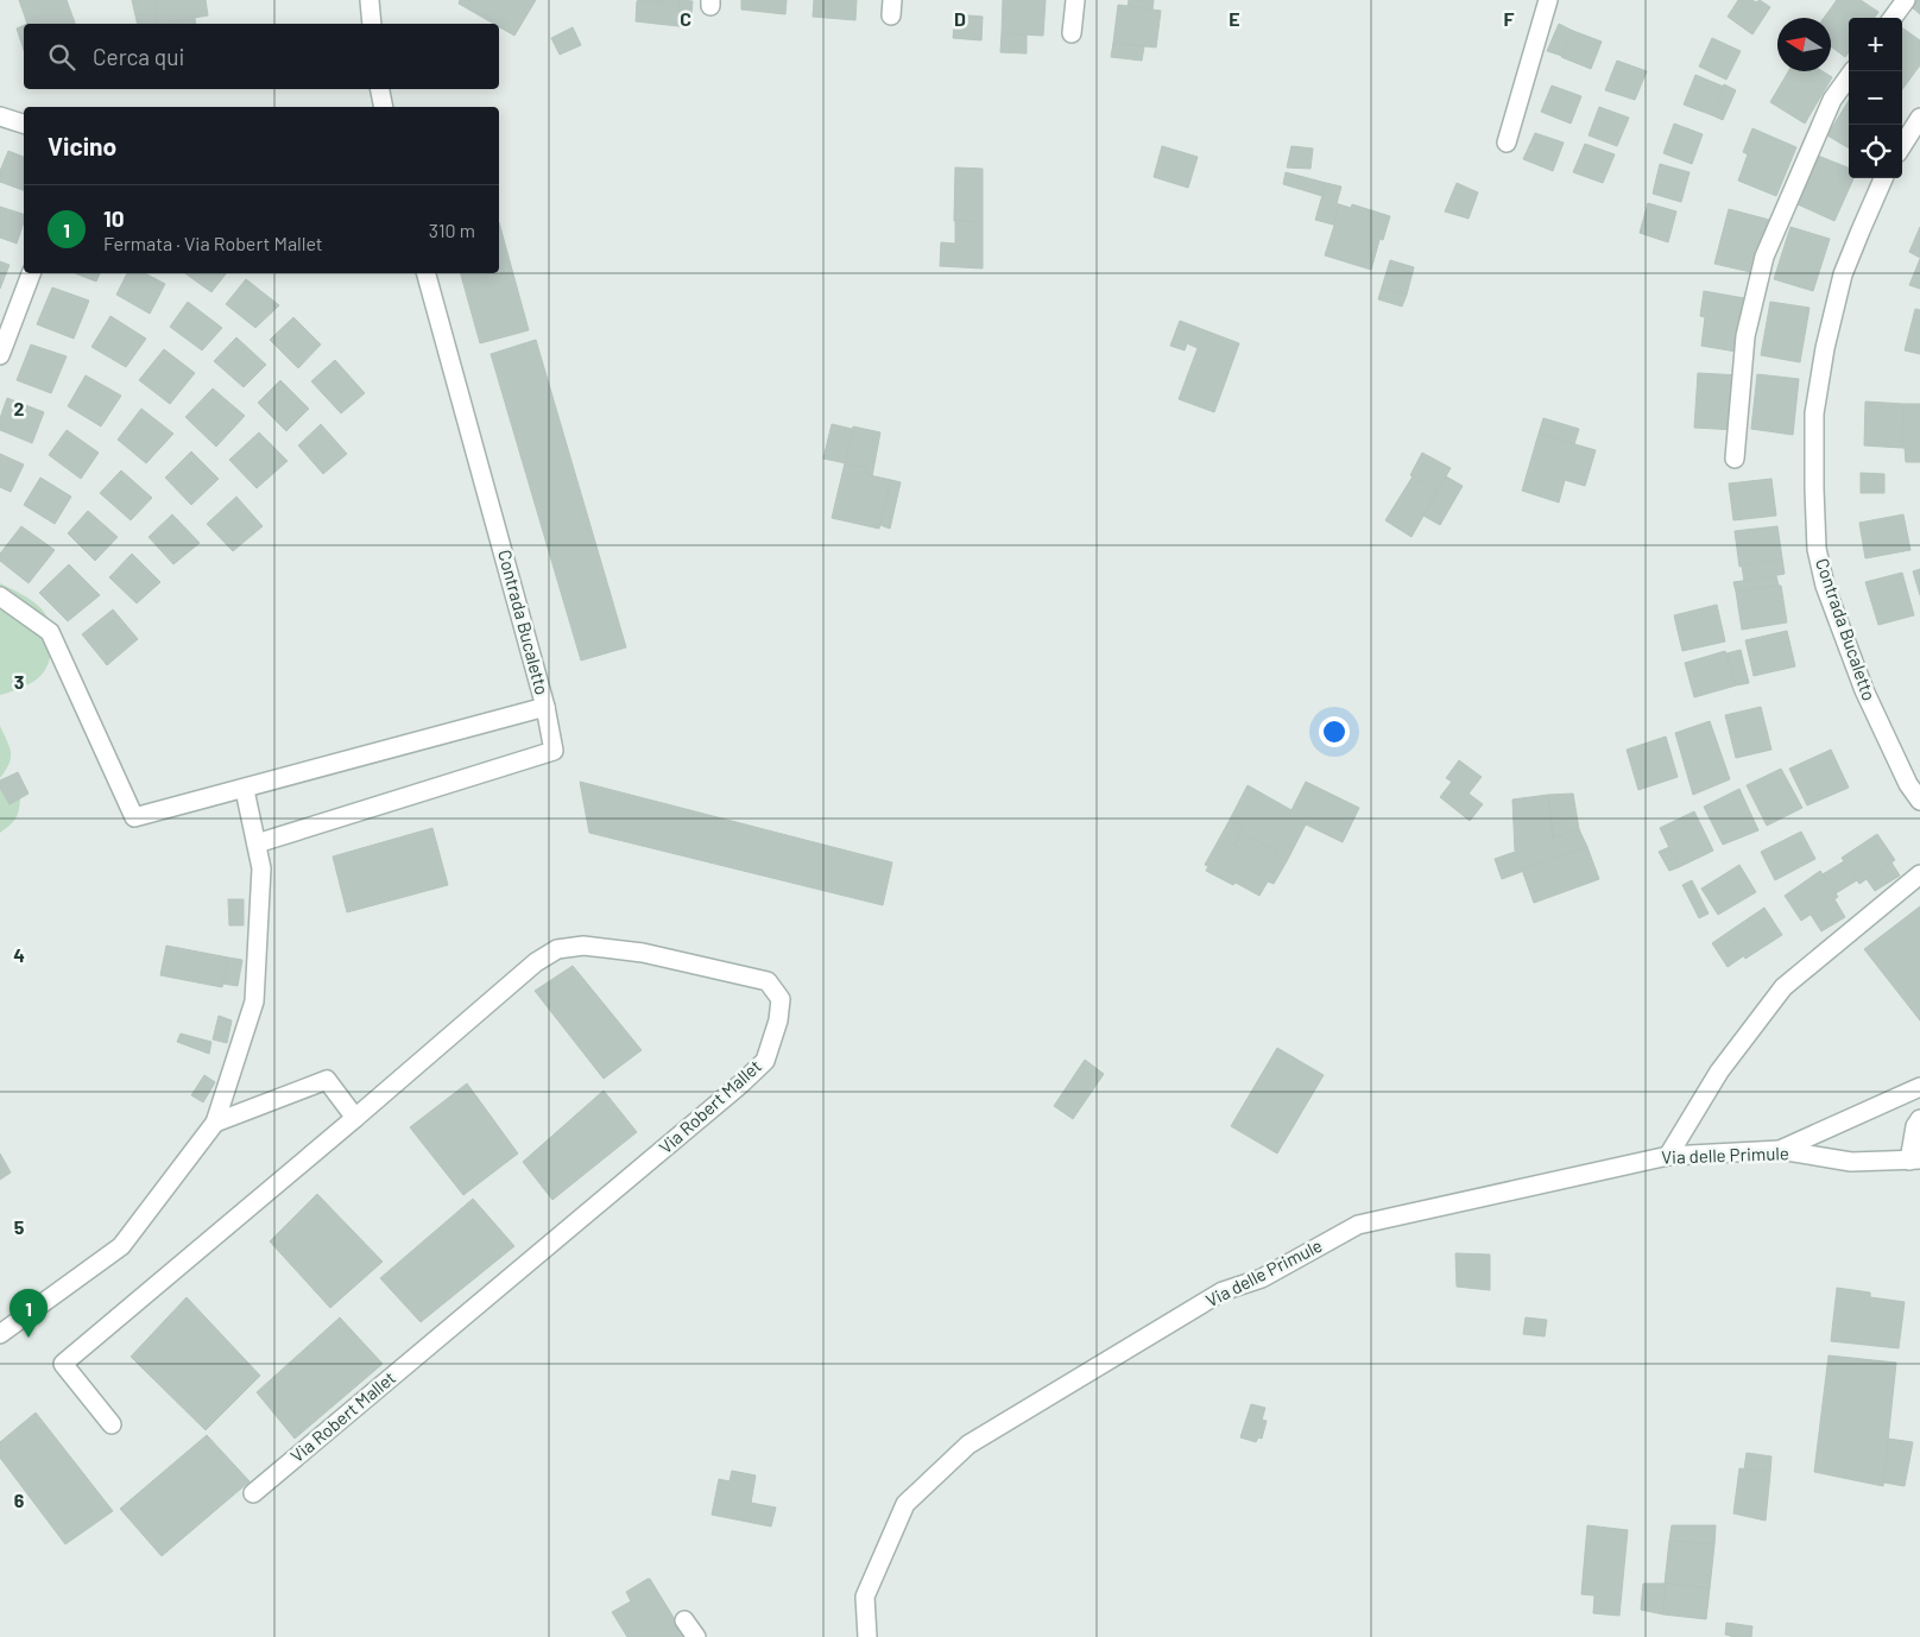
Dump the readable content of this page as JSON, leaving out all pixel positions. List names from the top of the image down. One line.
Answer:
{"streets":{"street":["Contrada Bucaletto","Via Robert Mallet","Via delle Primule"]},"north":"left","page":{"map_buttons":["+","−"],"search":"Cerca qui","heading":"Vicino","list":[{"mark":"1","name":"10","note":"Fermata · Via Robert Mallet","value":"310 m"}],"pins":"1"},"grid":{"columns":["C","D","E","F"],"rows":["2","3","4","5","6"]}}
